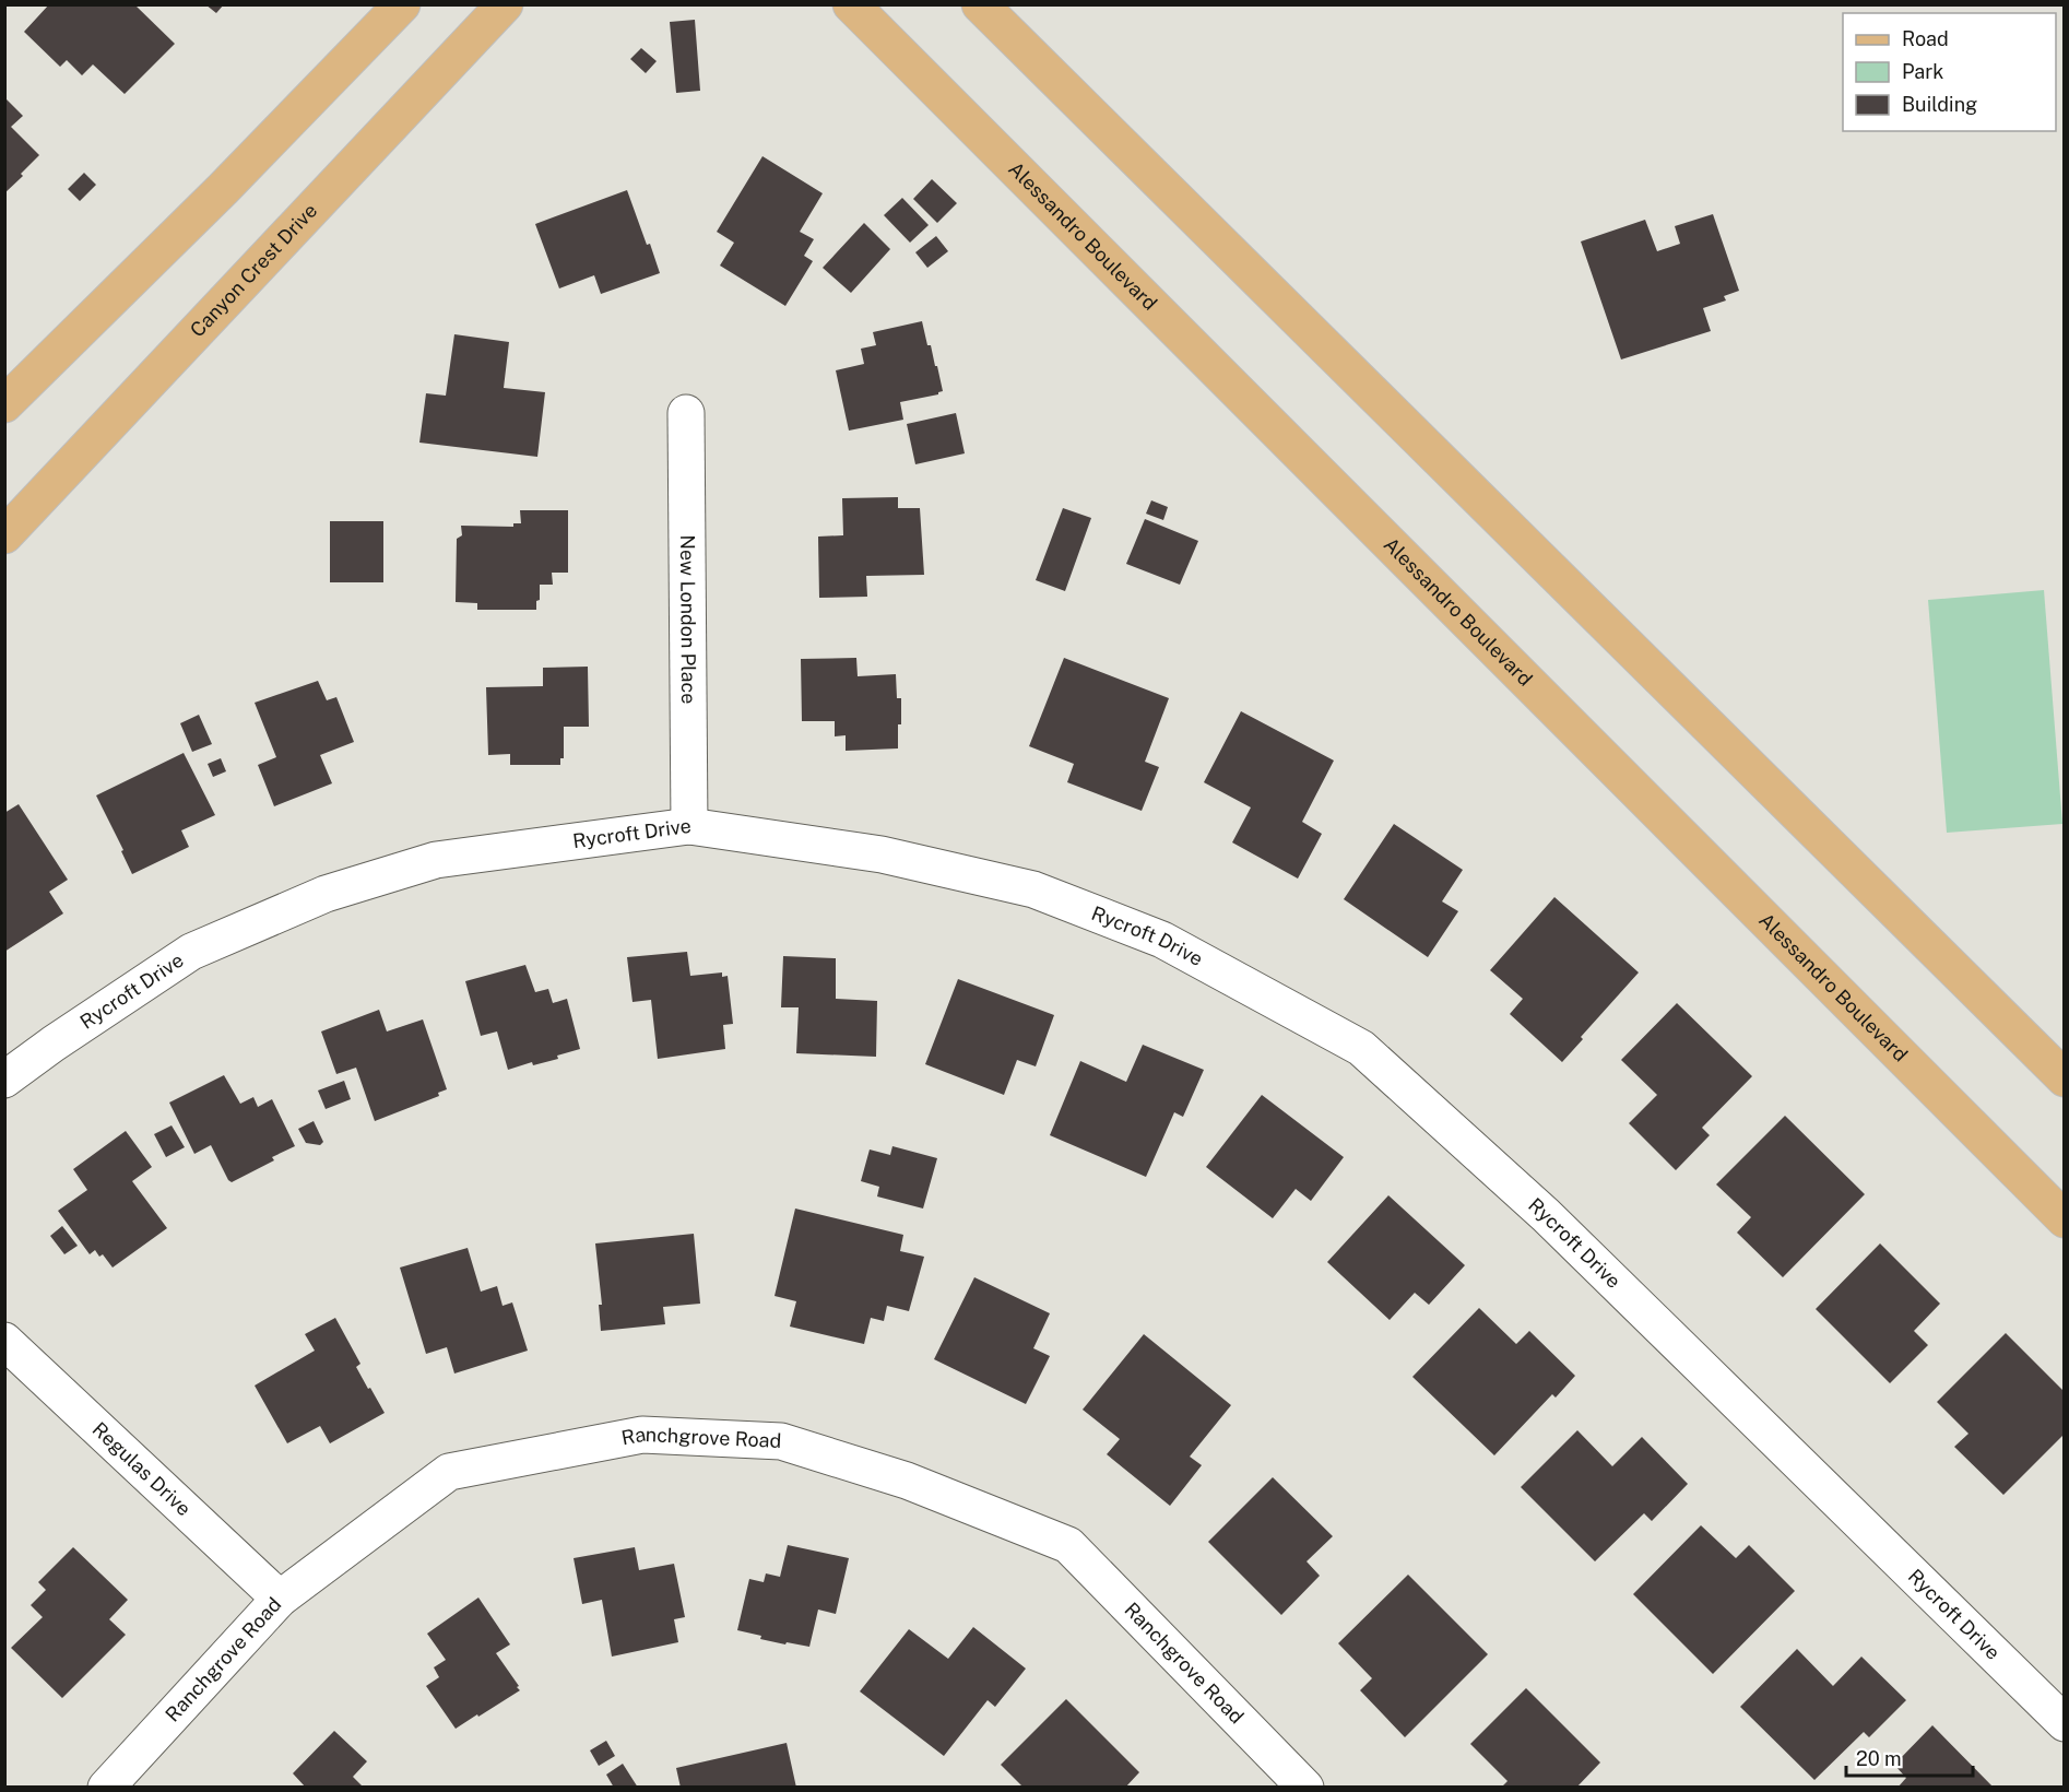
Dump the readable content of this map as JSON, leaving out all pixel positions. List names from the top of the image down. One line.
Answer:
{"streets":{"main road":["Alessandro Boulevard","Canyon Crest Drive"],"street":["New London Place","Rycroft Drive","Ranchgrove Road","Regulas Drive"]},"crossings":[["New London Place","Rycroft Drive"],["Ranchgrove Road","Regulas Drive"]],"legend":["Road","Park","Building"],"scale_bar":"20 m"}
